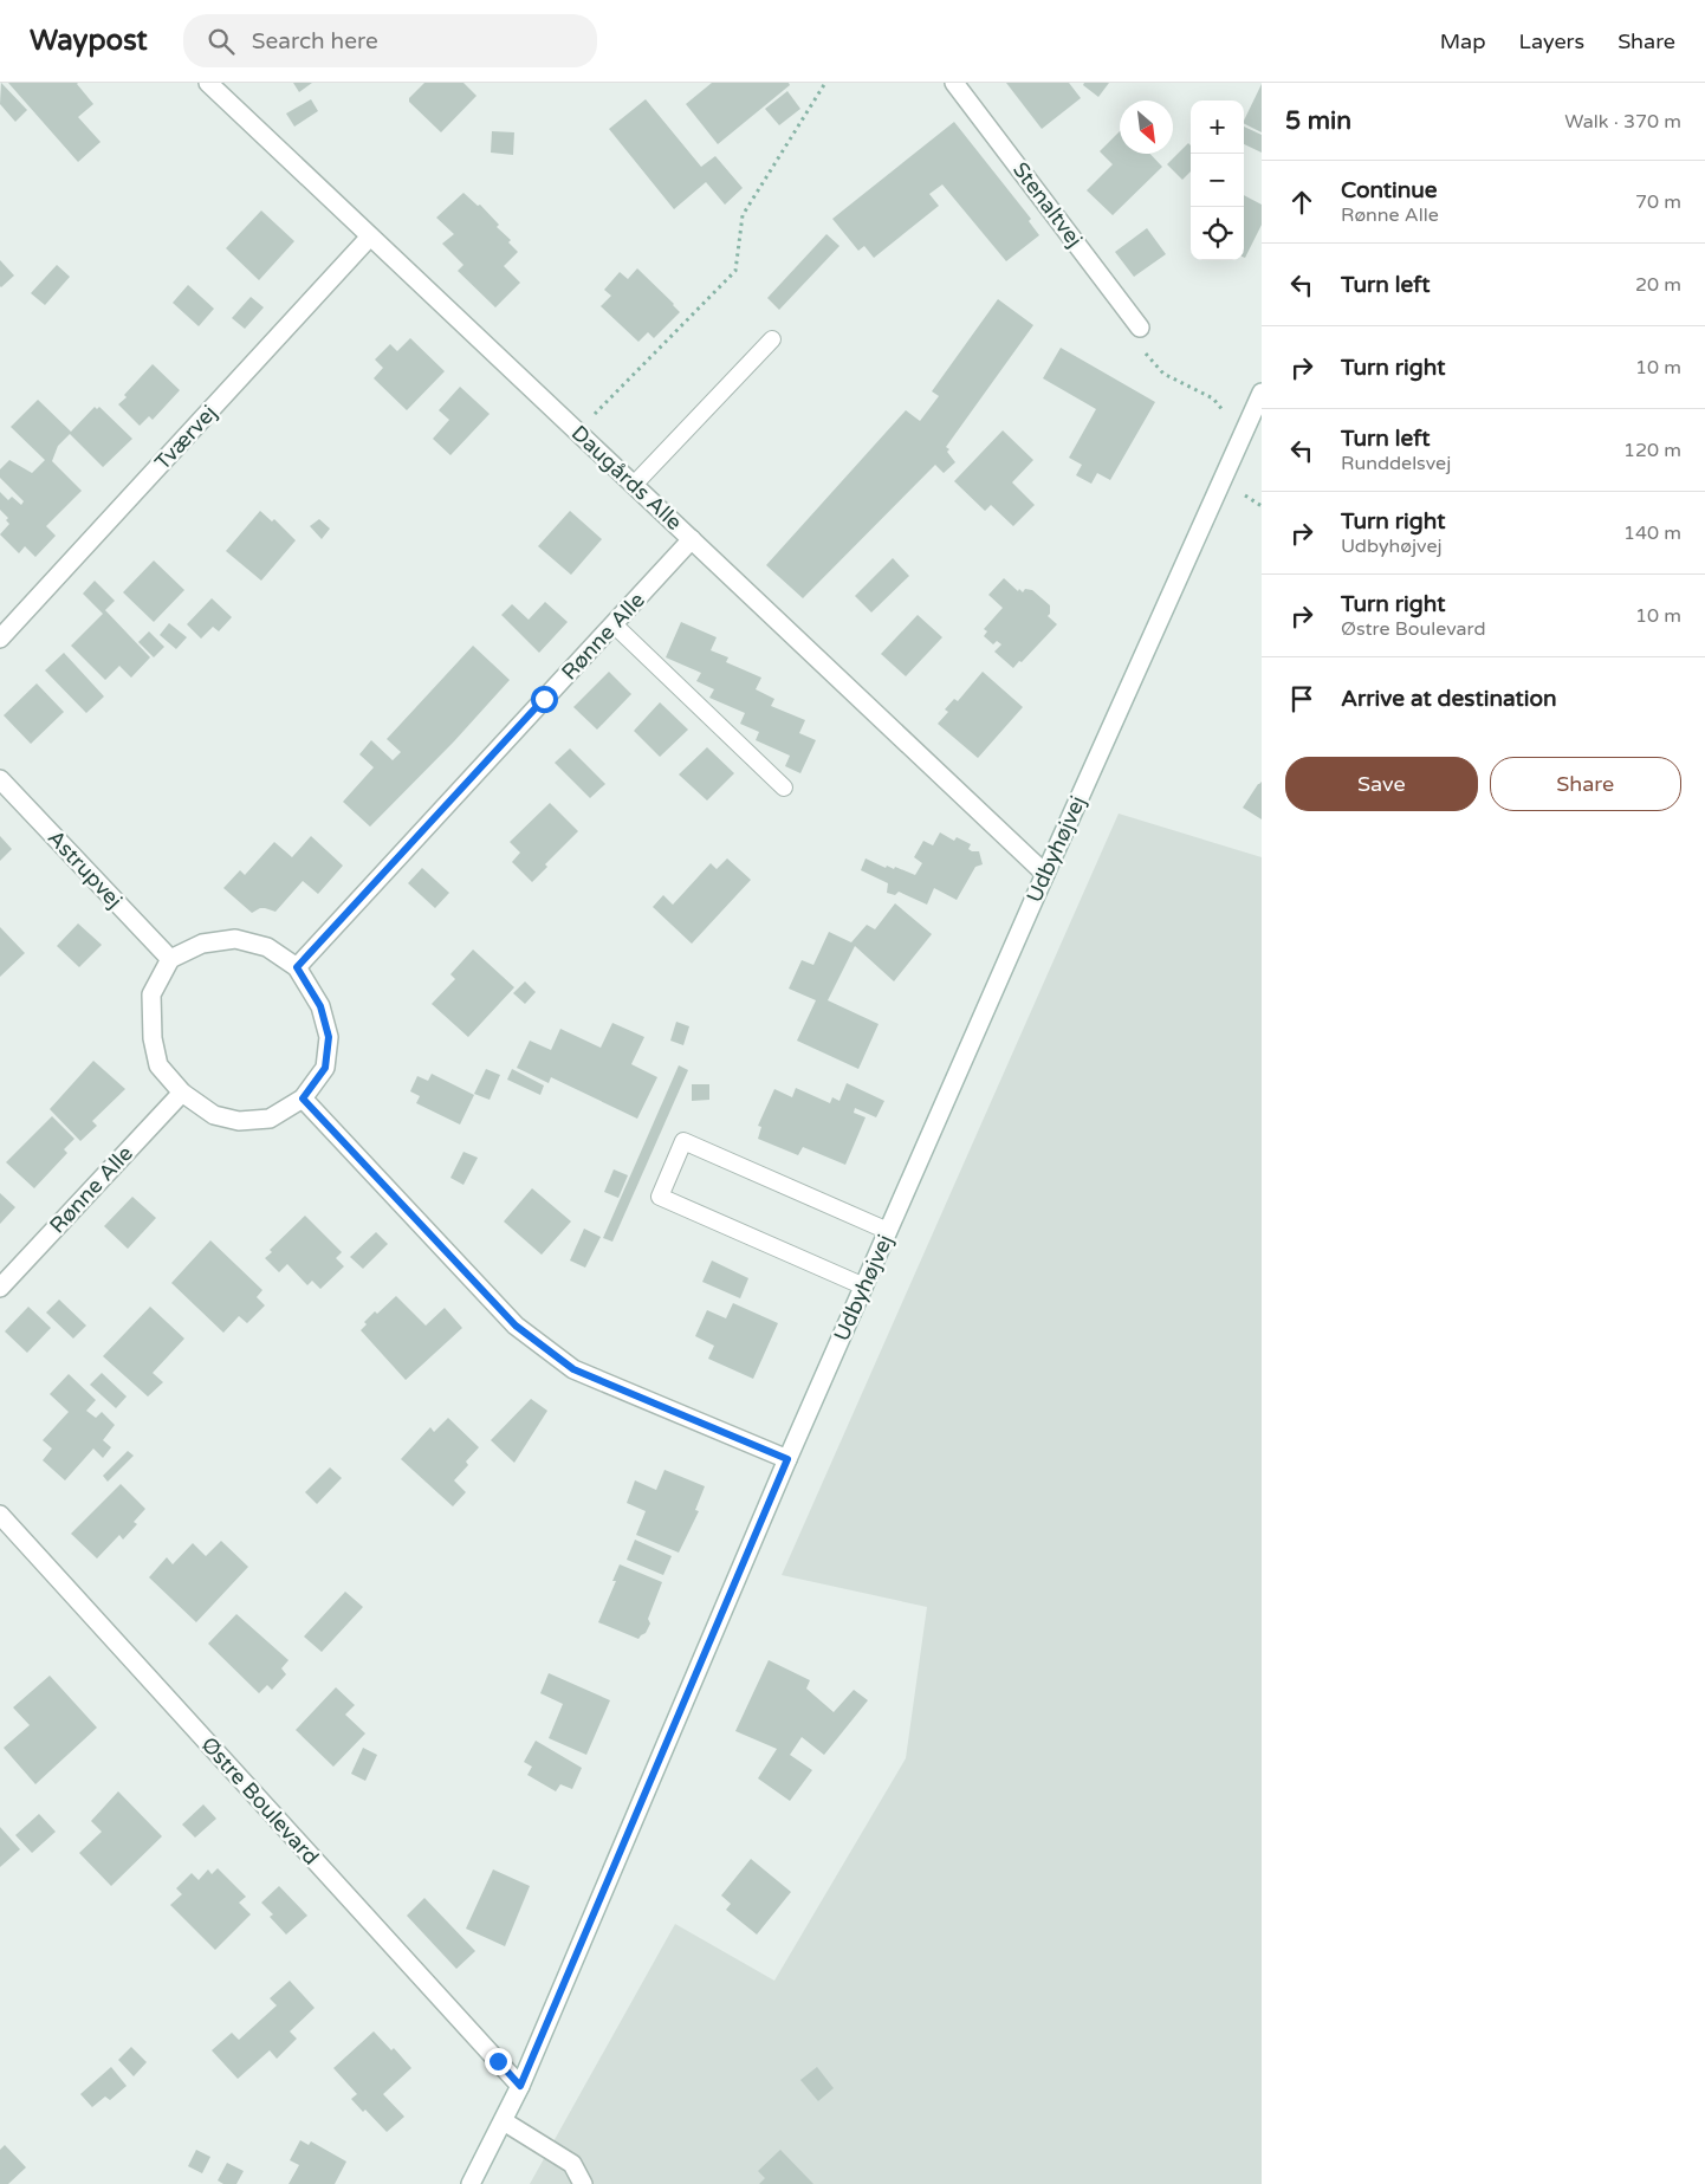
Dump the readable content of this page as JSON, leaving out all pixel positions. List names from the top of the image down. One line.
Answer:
{"streets":{"street":["Stenaltvej","Tværvej","Daugårds Alle","Rønne Alle","Udbyhøjvej","Astrupvej","Østre Boulevard"]},"crossings":[["Tværvej","Daugårds Alle"],["Daugårds Alle","Rønne Alle"],["Daugårds Alle","Udbyhøjvej"],["Rønne Alle","Astrupvej"],["Udbyhøjvej","Østre Boulevard"]],"north":"bottom right","page":{"header":"Waypost","search":"Search here","nav":["Map","Layers","Share"],"heading":["5 min","Walk · 370 m"],"map_buttons":["+","−"],"list":[["Continue","Rønne Alle","70 m"],["Turn left","20 m"],["Turn right","10 m"],["Turn left","Runddelsvej","120 m"],["Turn right","Udbyhøjvej","140 m"],["Turn right","Østre Boulevard","10 m"],"Arrive at destination"],"buttons":["Save","Share"]}}
